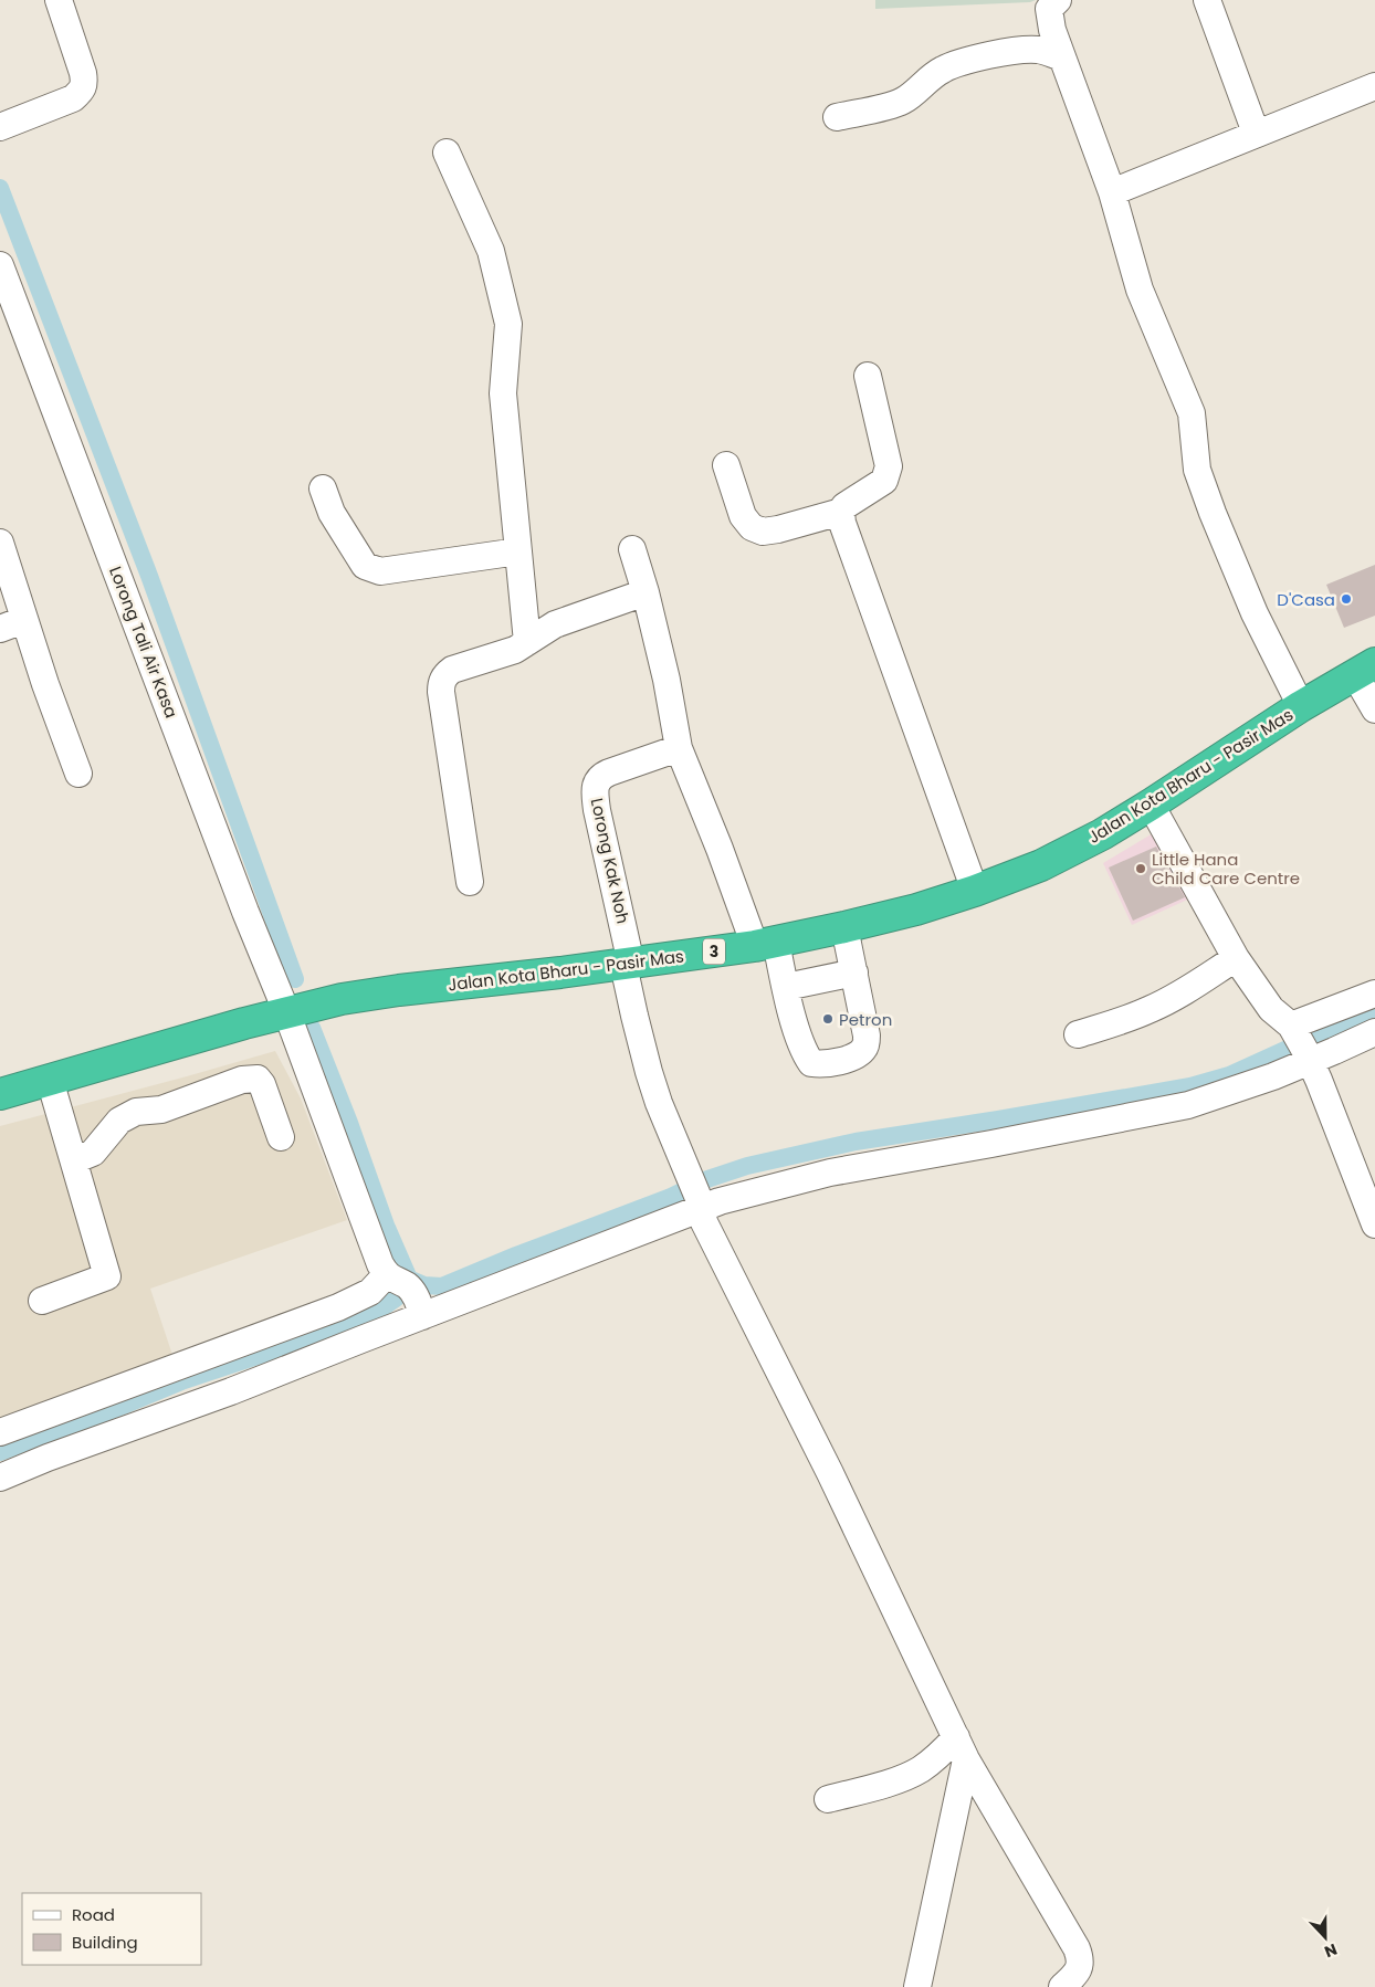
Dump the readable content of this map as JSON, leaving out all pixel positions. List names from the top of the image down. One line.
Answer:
{"streets":{"highway":["Jalan Kota Bharu - Pasir Mas","3"],"street":["Lorong Tali Air Kasa","Lorong Kak Noh"]},"crossings":[["Lorong Tali Air Kasa","Jalan Kota Bharu - Pasir Mas"],["Jalan Kota Bharu - Pasir Mas","Lorong Kak Noh"]],"places":["D'Casa","Little Hana Child Care Centre","Petron"],"legend":["Road","Building"],"north":"bottom"}
